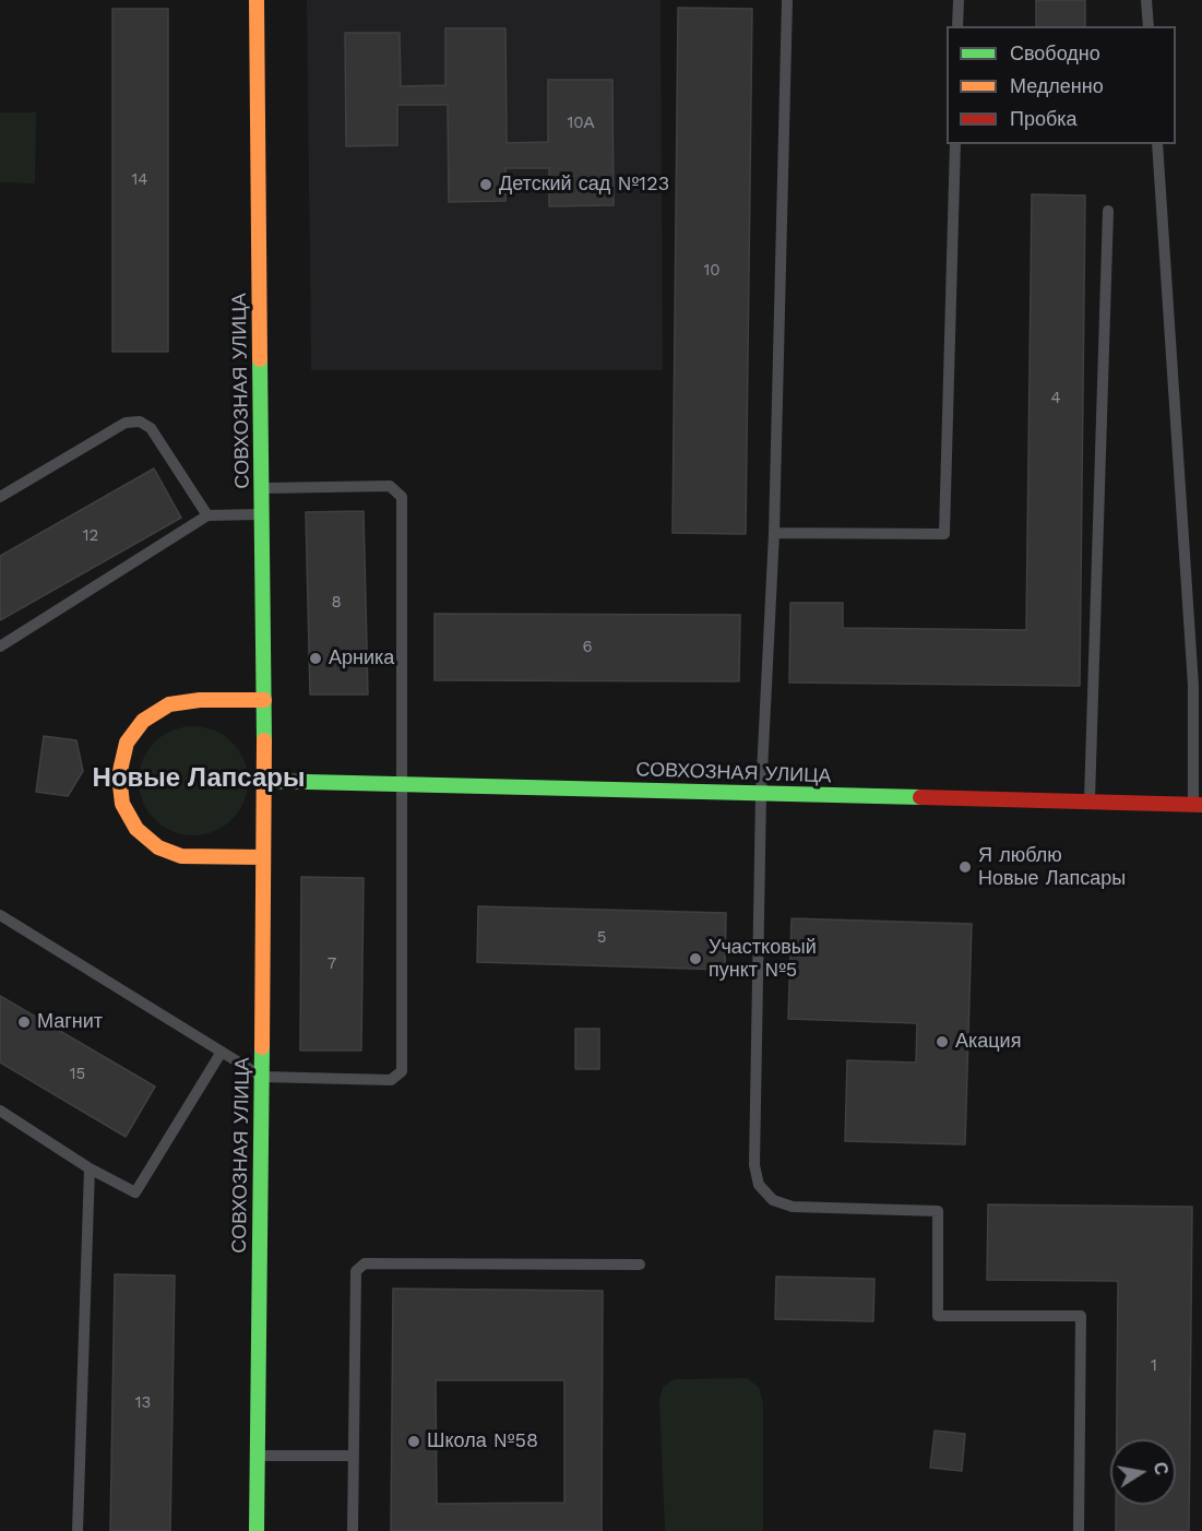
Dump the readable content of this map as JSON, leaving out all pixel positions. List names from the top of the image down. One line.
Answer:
{"streets":{"street":["СОВХОЗНАЯ УЛИЦА"]},"districts":["Новые Лапсары"],"places":["Детский сад №123","Арника","Я люблю Новые Лапсары","Участковый пункт №5","Магнит","Акация","Школа №58"],"house_numbers":["10А","14","10","4","12","8","6","5","7","15","1","13"],"legend":["Свободно","Медленно","Пробка"],"north":"right"}
